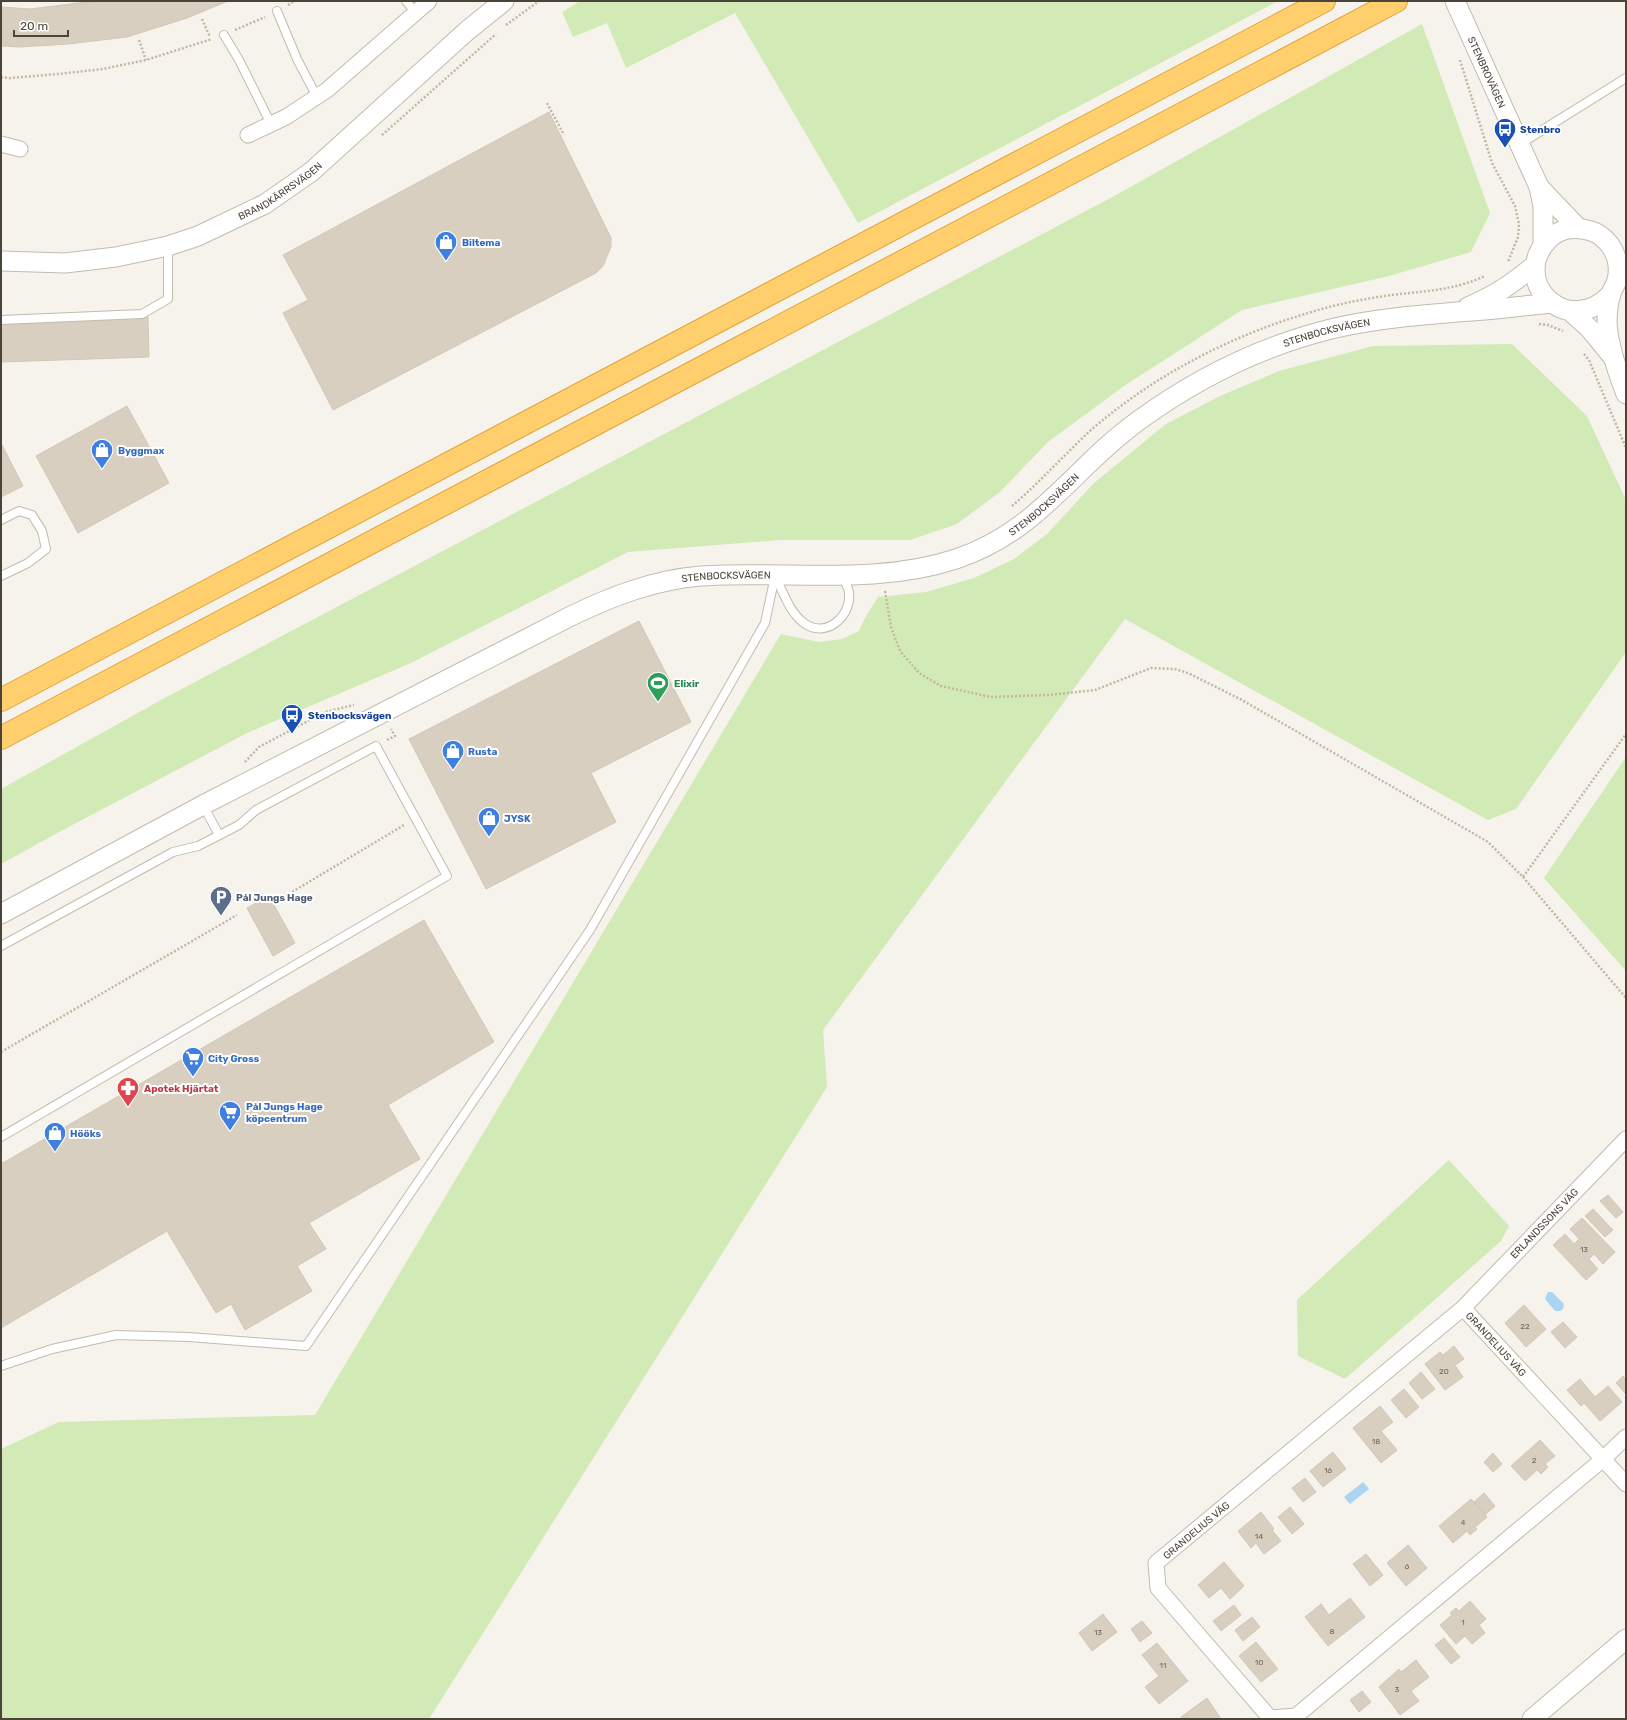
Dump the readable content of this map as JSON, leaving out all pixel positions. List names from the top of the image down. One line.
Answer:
{"streets":{"street":["STENBROVÄGEN","BRANDKÄRRSVÄGEN","STENBOCKSVÄGEN","ERLANDSSONS VÄG","GRANDELIUS VÄG"]},"crossings":[["STENBROVÄGEN","STENBOCKSVÄGEN"],["ERLANDSSONS VÄG","GRANDELIUS VÄG"]],"places":{"bus stop":["Stenbro","Stenbocksvägen"],"shop":["Biltema","Byggmax","Rusta","JYSK","Hööks"],"sports":["Elixir"],"parking":["Pål Jungs Hage"],"supermarket":["City Gross","Pål Jungs Hage köpcentrum"],"pharmacy":["Apotek Hjärtat"]},"house_numbers":["13","22","20","18","2","16","4","14","6","1","8","13","10","11","3"],"scale_bar":"20 m"}
